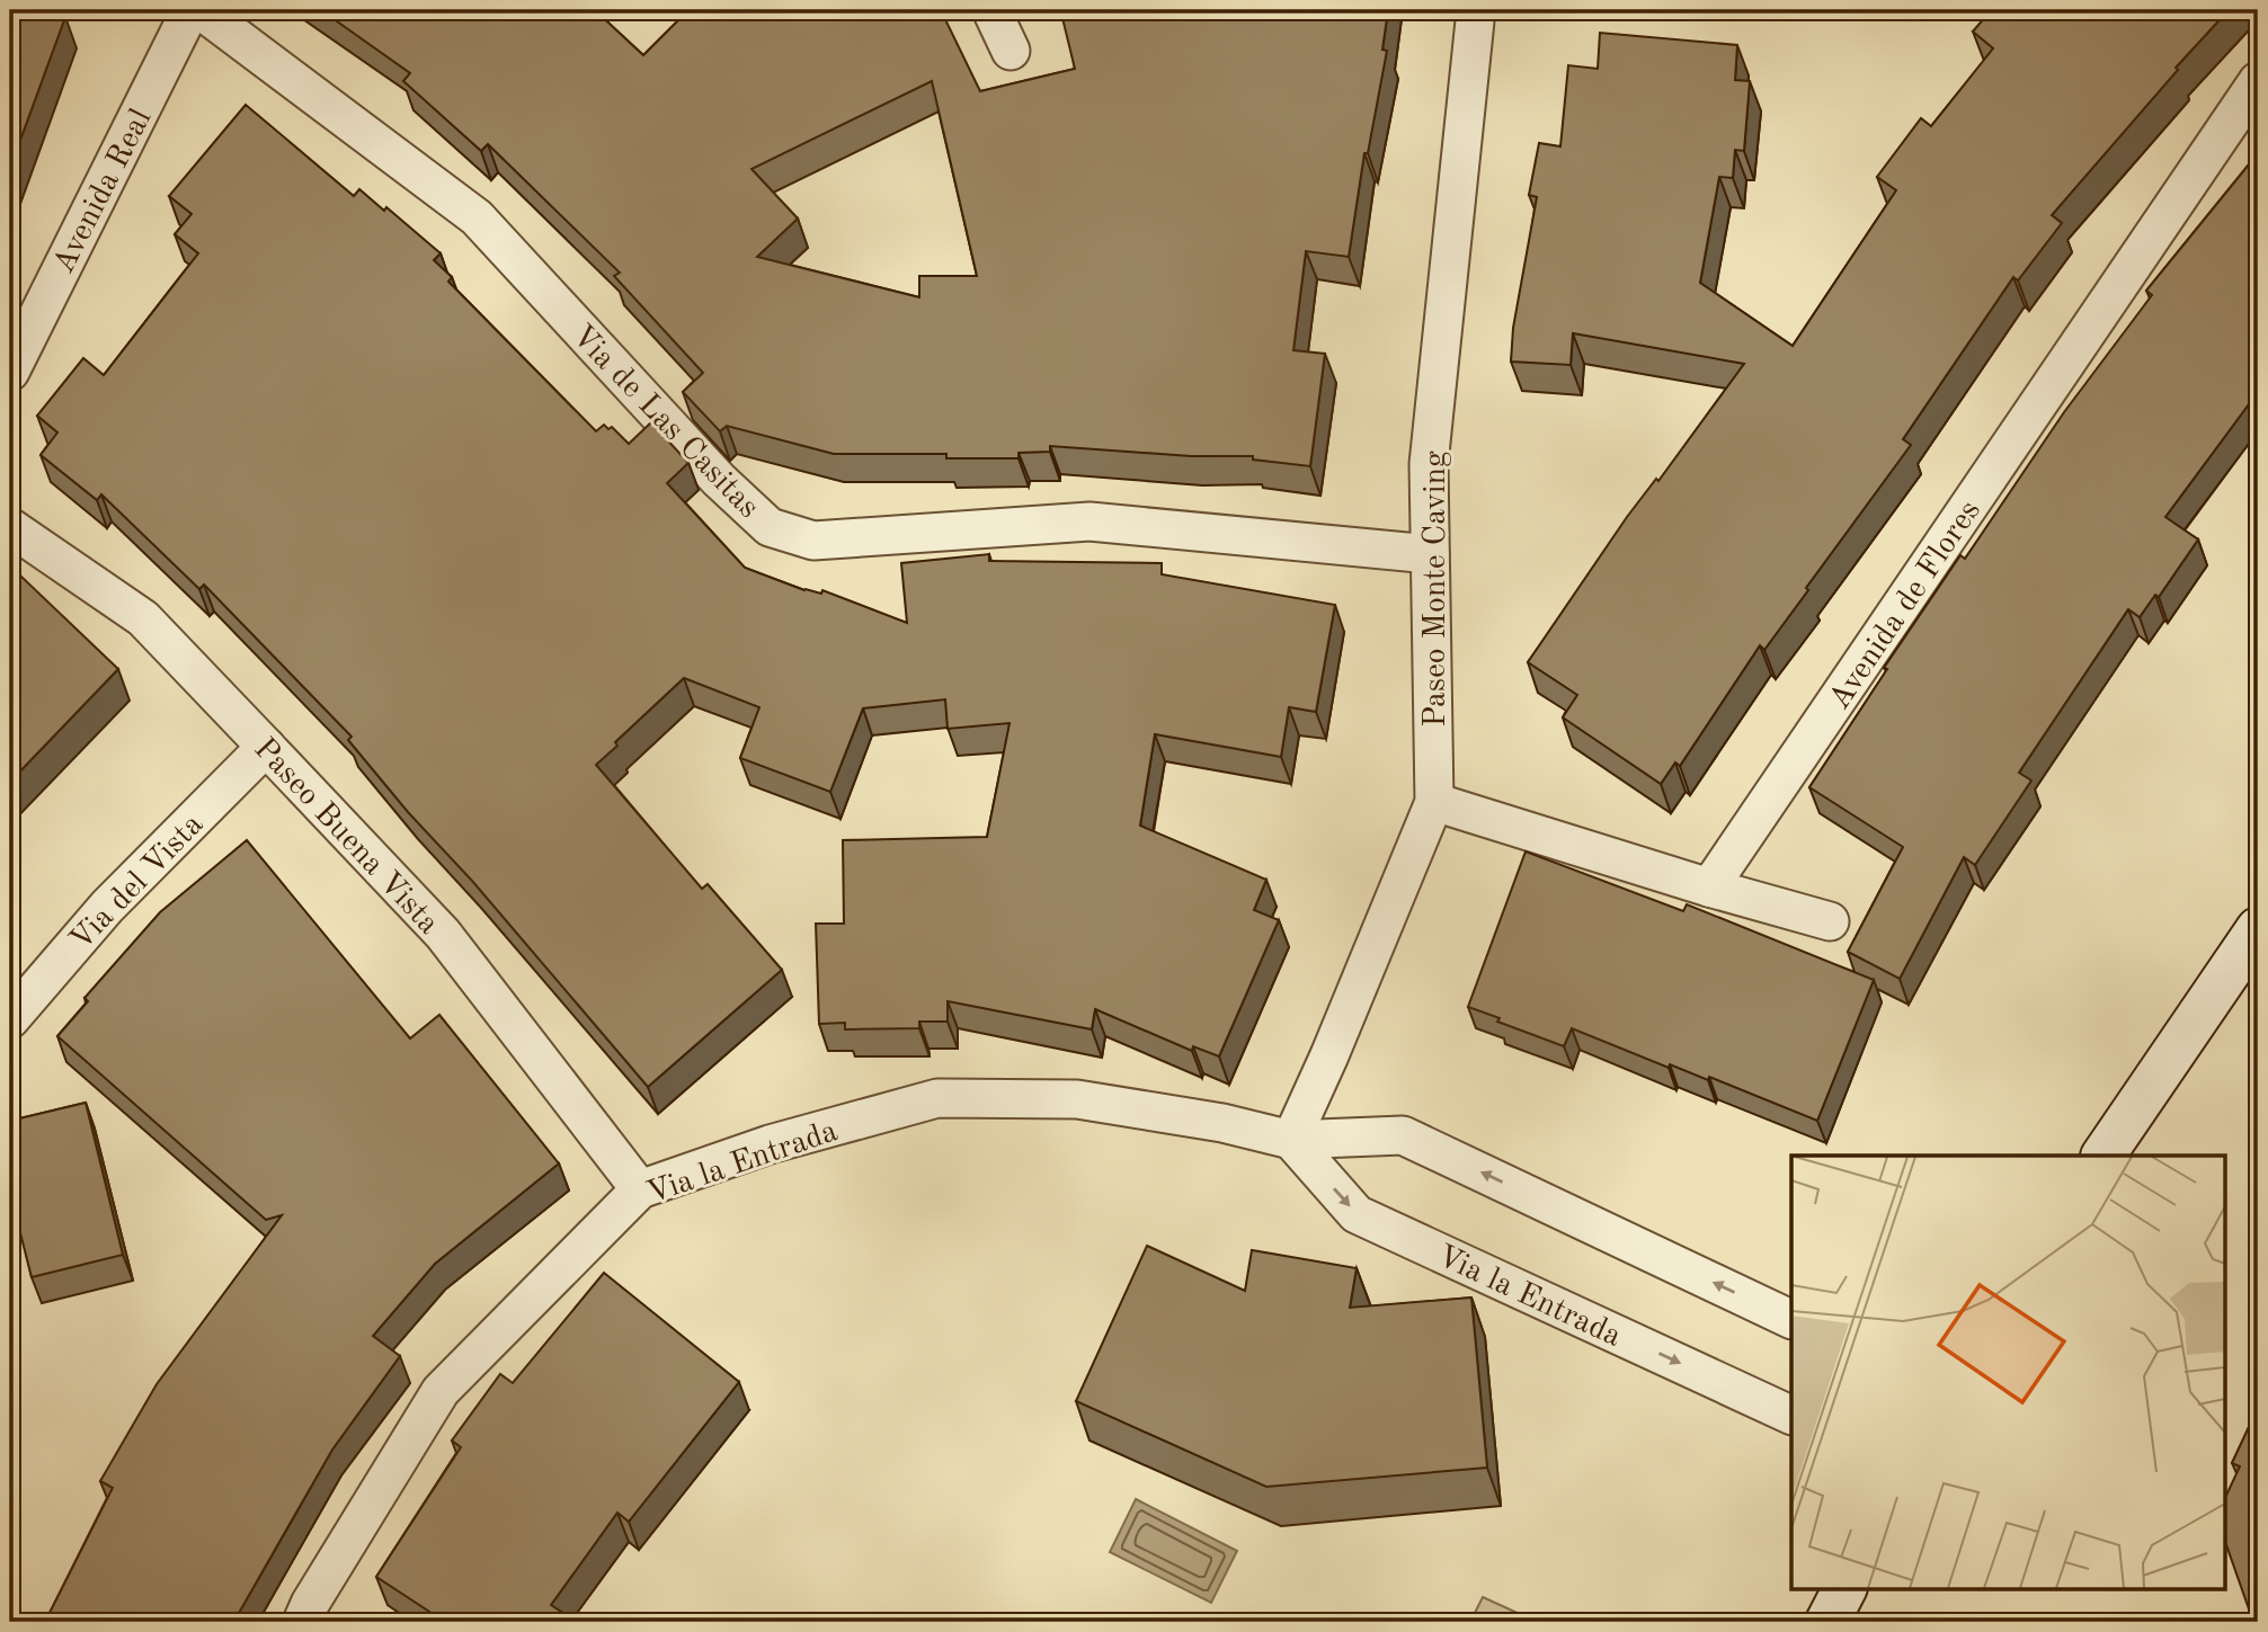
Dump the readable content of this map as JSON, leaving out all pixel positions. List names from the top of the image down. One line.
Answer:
{"streets":{"lane":["Avenida Real","Via de Las Casitas","Paseo Monte Caving","Avenida de Flores","Paseo Buena Vista","Via del Vista","Via la Entrada"]},"crossings":[["Via de Las Casitas","Paseo Monte Caving"],["Paseo Monte Caving","Via la Entrada"],["Paseo Buena Vista","Via del Vista"],["Paseo Buena Vista","Via la Entrada"]]}
